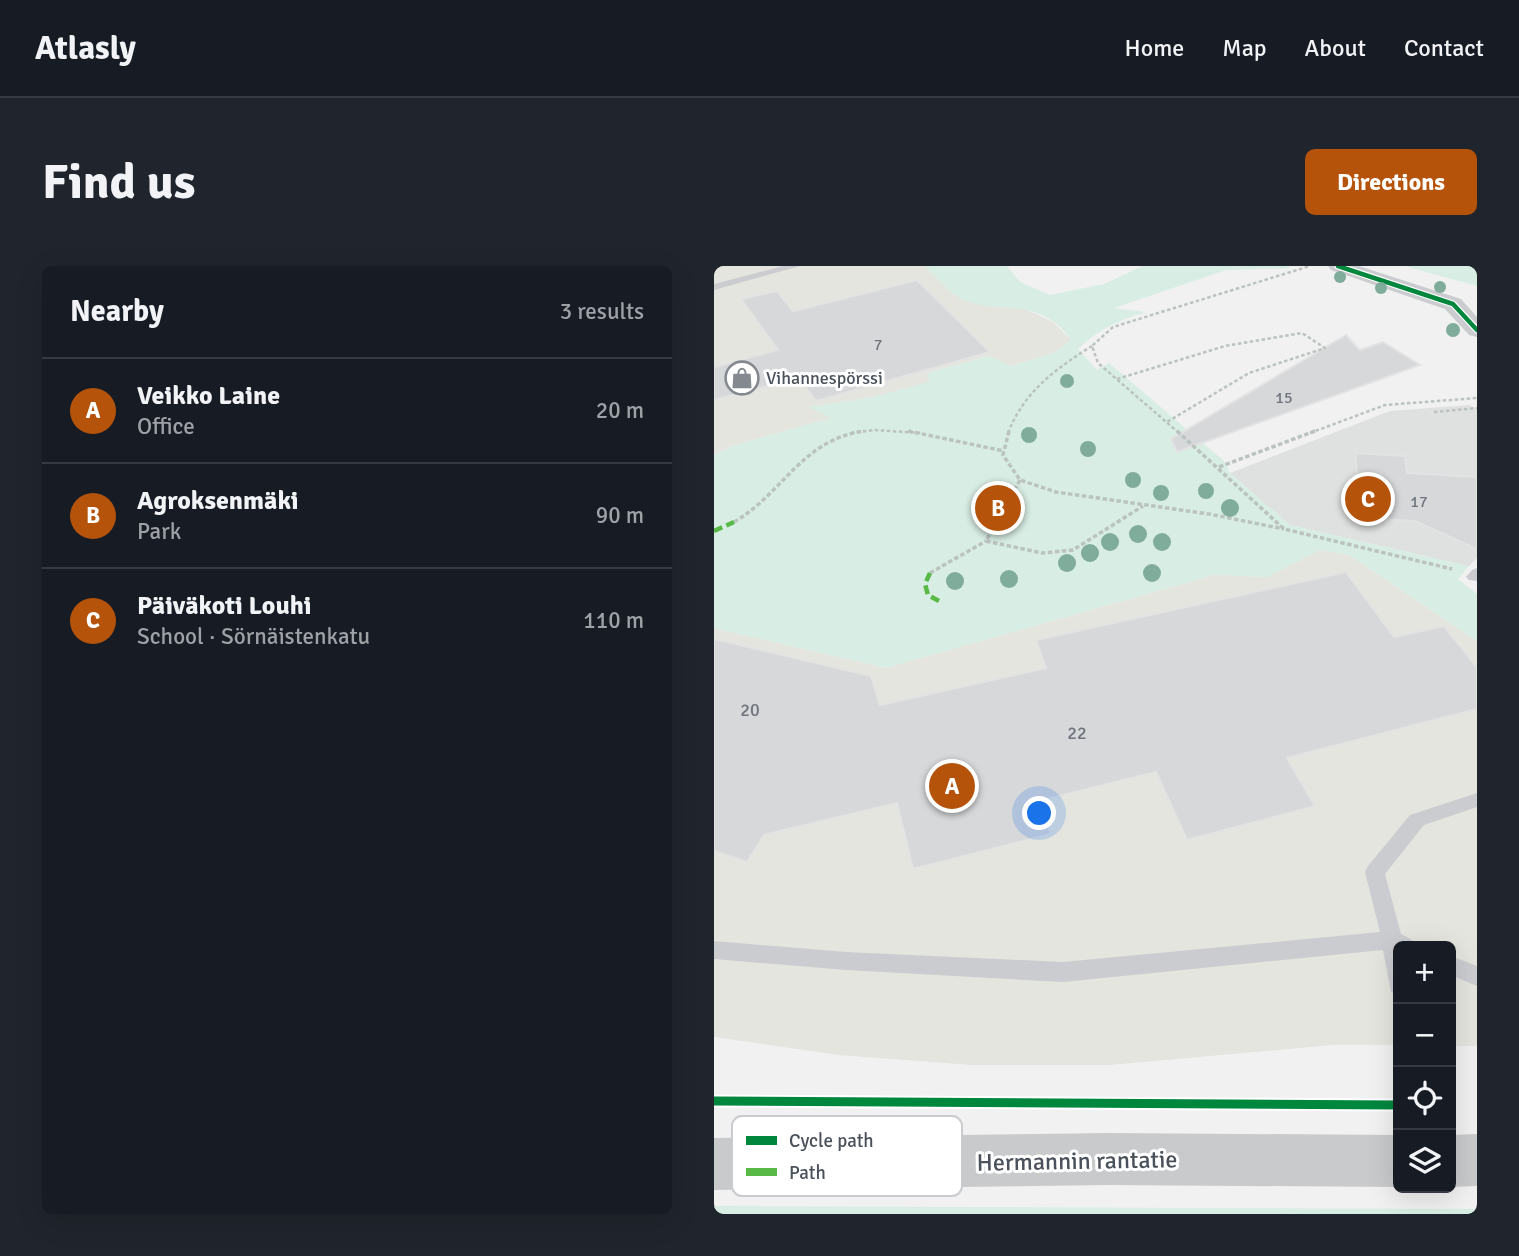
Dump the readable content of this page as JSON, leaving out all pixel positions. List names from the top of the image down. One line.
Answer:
{"streets":{"main road":["Hermannin rantatie"]},"places":{"shop":["Vihannespörssi"]},"house_numbers":["7","15","17","20","22"],"legend":["Cycle path","Path"],"page":{"header":"Atlasly","nav":["Home","Map","About","Contact"],"buttons":"Directions","title":"Find us","heading":["Nearby","3 results"],"list":[{"mark":"A","name":"Veikko Laine","note":"Office","value":"20 m"},{"mark":"B","name":"Agroksenmäki","note":"Park","value":"90 m"},{"mark":"C","name":"Päiväkoti Louhi","note":"School · Sörnäistenkatu","value":"110 m"}],"pins":["C","B","A"],"map_buttons":["+","−"]}}
